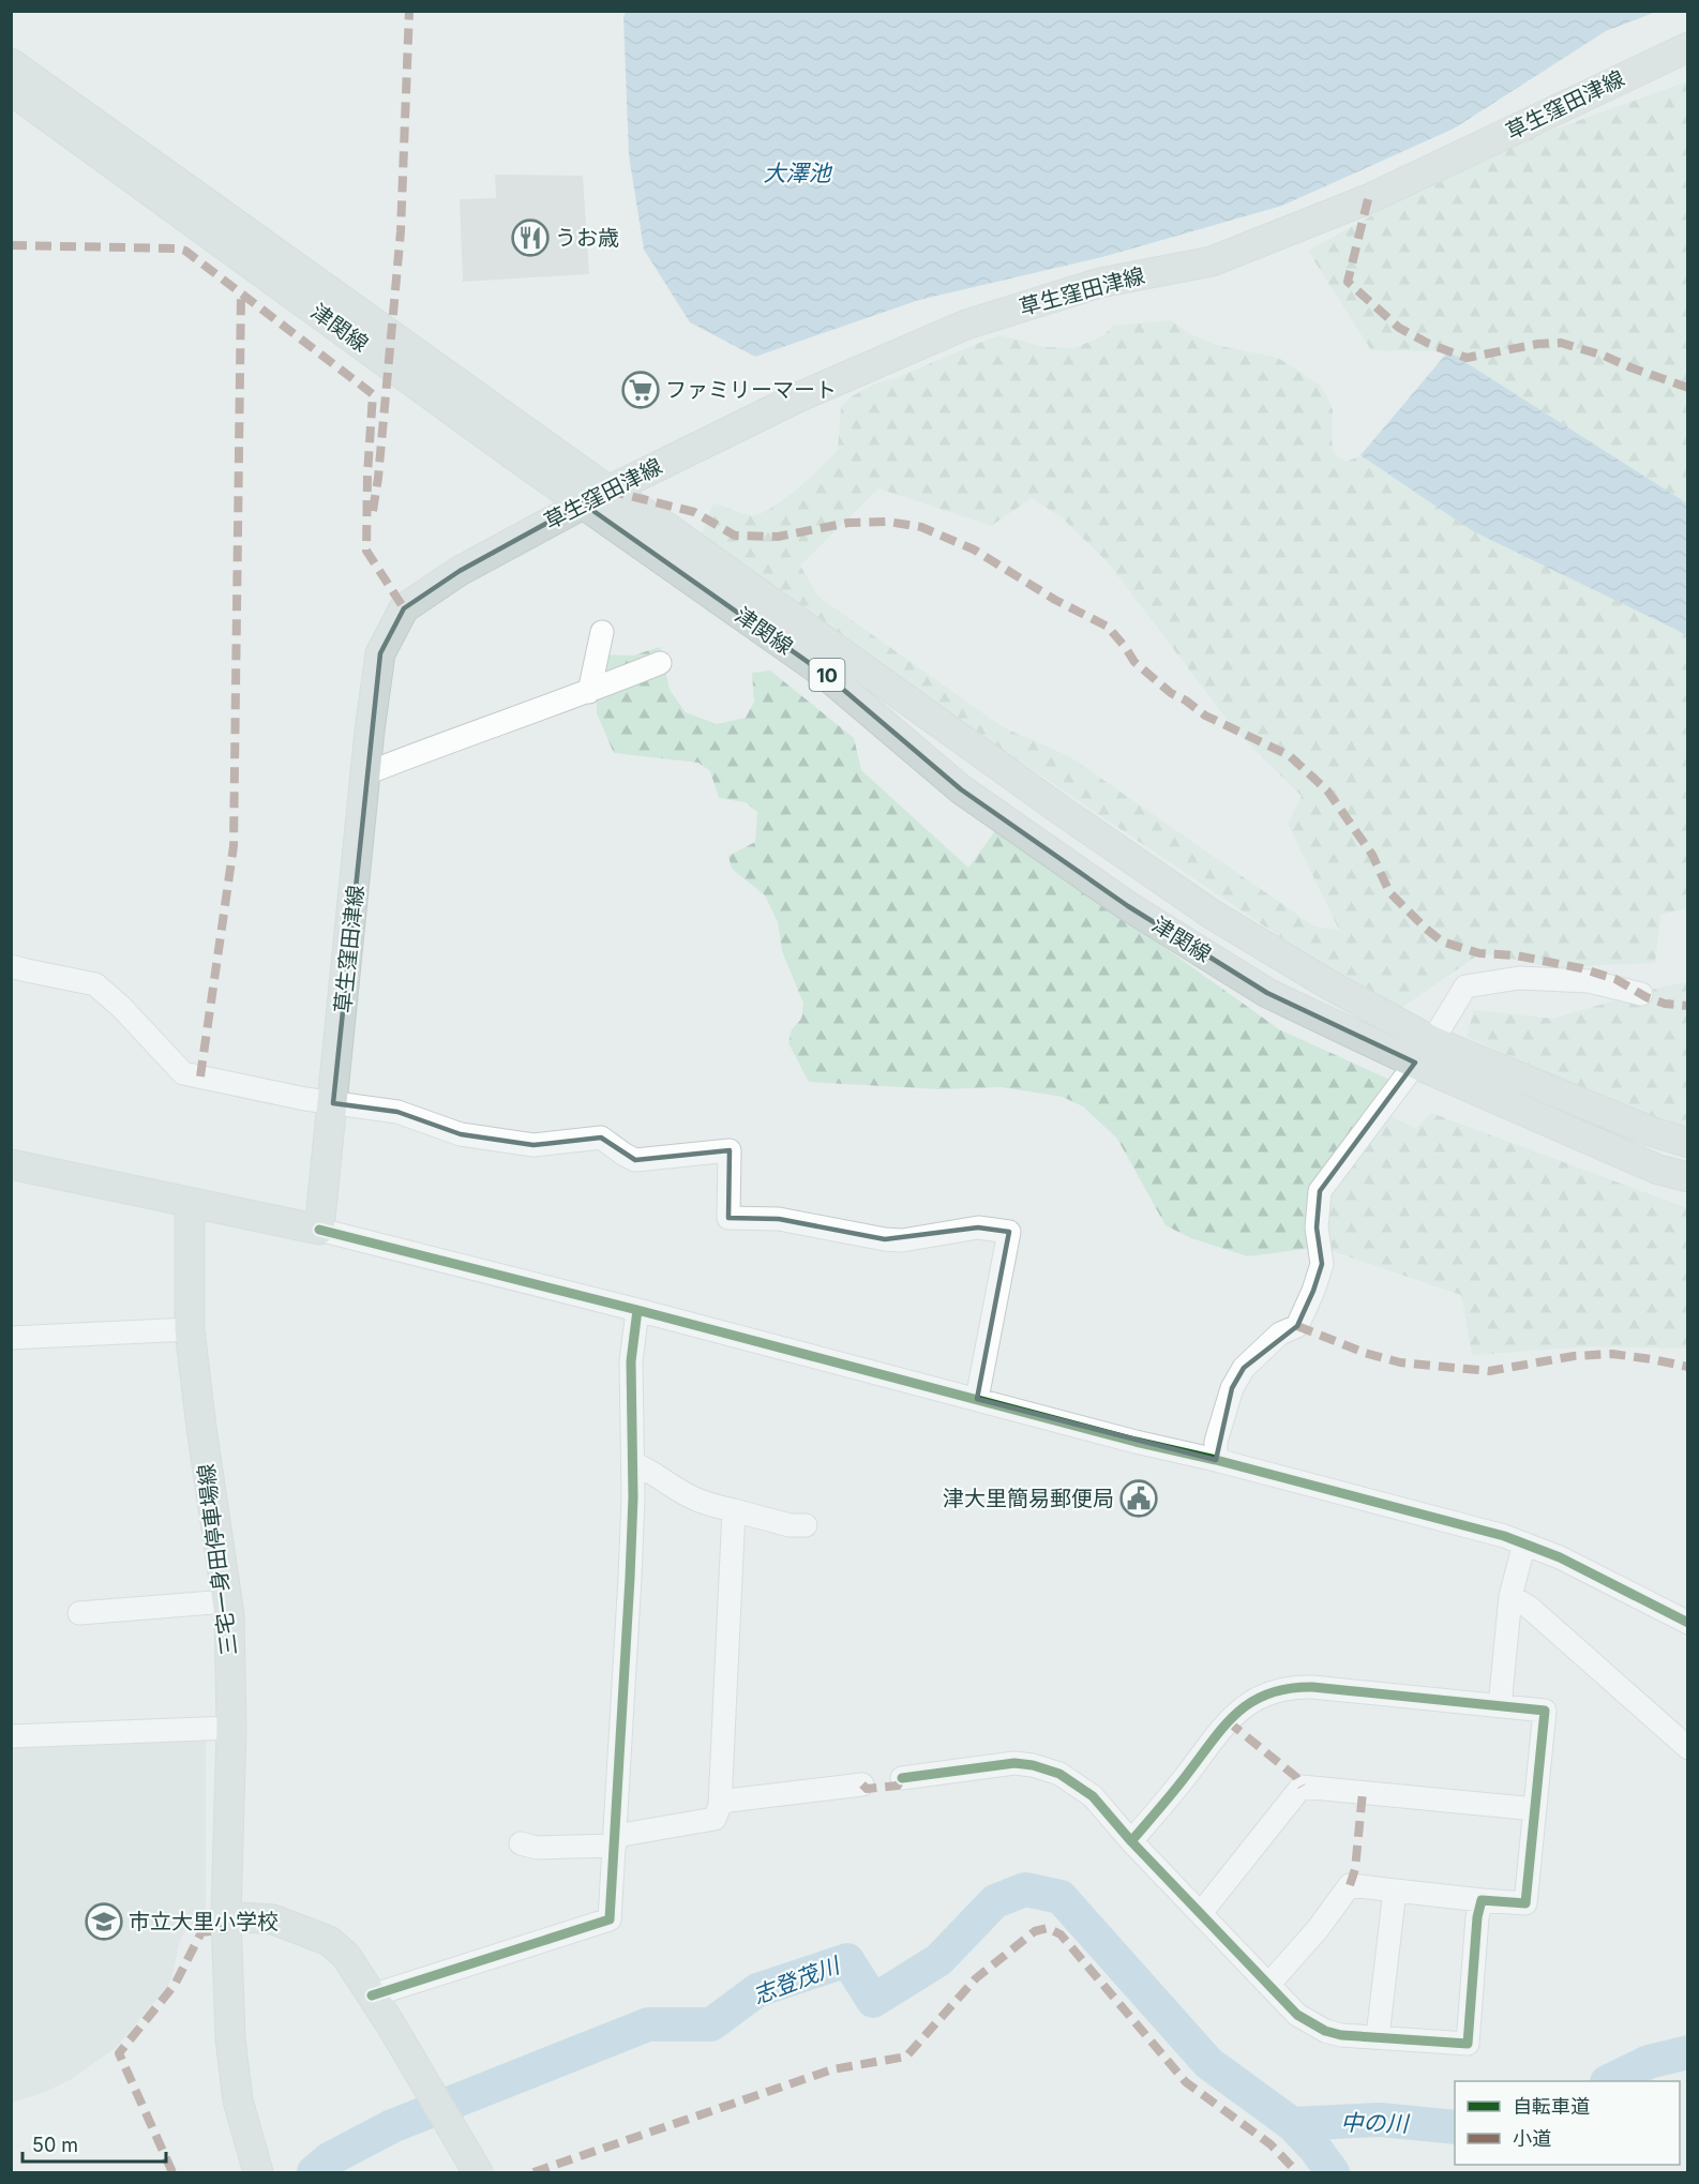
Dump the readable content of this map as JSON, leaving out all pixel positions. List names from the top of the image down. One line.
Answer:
{"streets":{"main road":["草生窪田津線","津関線","10","三宅一身田停車場線"]},"crossings":[["草生窪田津線","津関線"]],"water":["大澤池","志登茂川","中の川"],"places":{"restaurant":["うお歳"],"supermarket":["ファミリーマート"],"public building":["津大里簡易郵便局"],"school or university":["市立大里小学校"]},"legend":["自転車道","小道"],"scale_bar":"50 m"}
